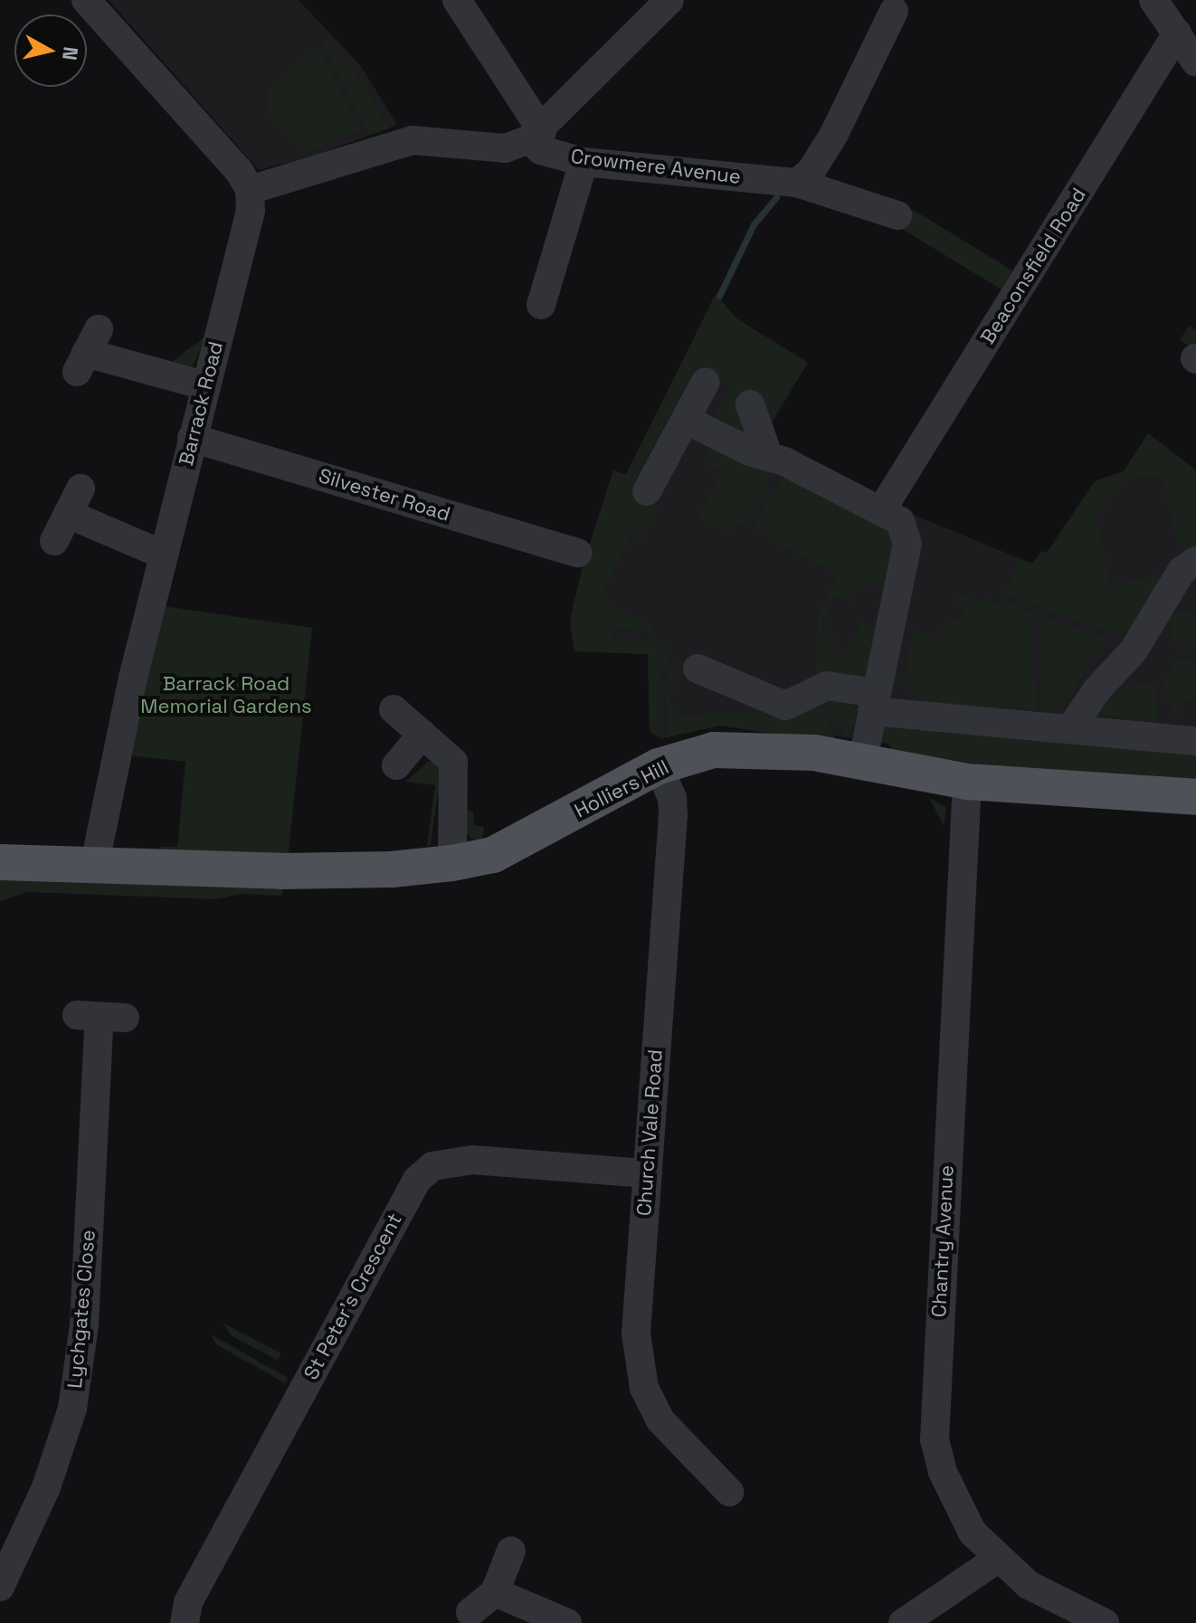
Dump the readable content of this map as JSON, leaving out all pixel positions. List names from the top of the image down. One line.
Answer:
{"streets":{"main road":["Holliers Hill"],"street":["Crowmere Avenue","Beaconsfield Road","Barrack Road","Silvester Road","Church Vale Road","Chantry Avenue","St Peter's Crescent","Lychgates Close"]},"crossings":[["Barrack Road","Silvester Road"],["Barrack Road","Holliers Hill"],["Holliers Hill","Church Vale Road"],["Holliers Hill","Chantry Avenue"],["Church Vale Road","St Peter's Crescent"]],"parks":["Barrack Road Memorial Gardens"],"north":"right"}
